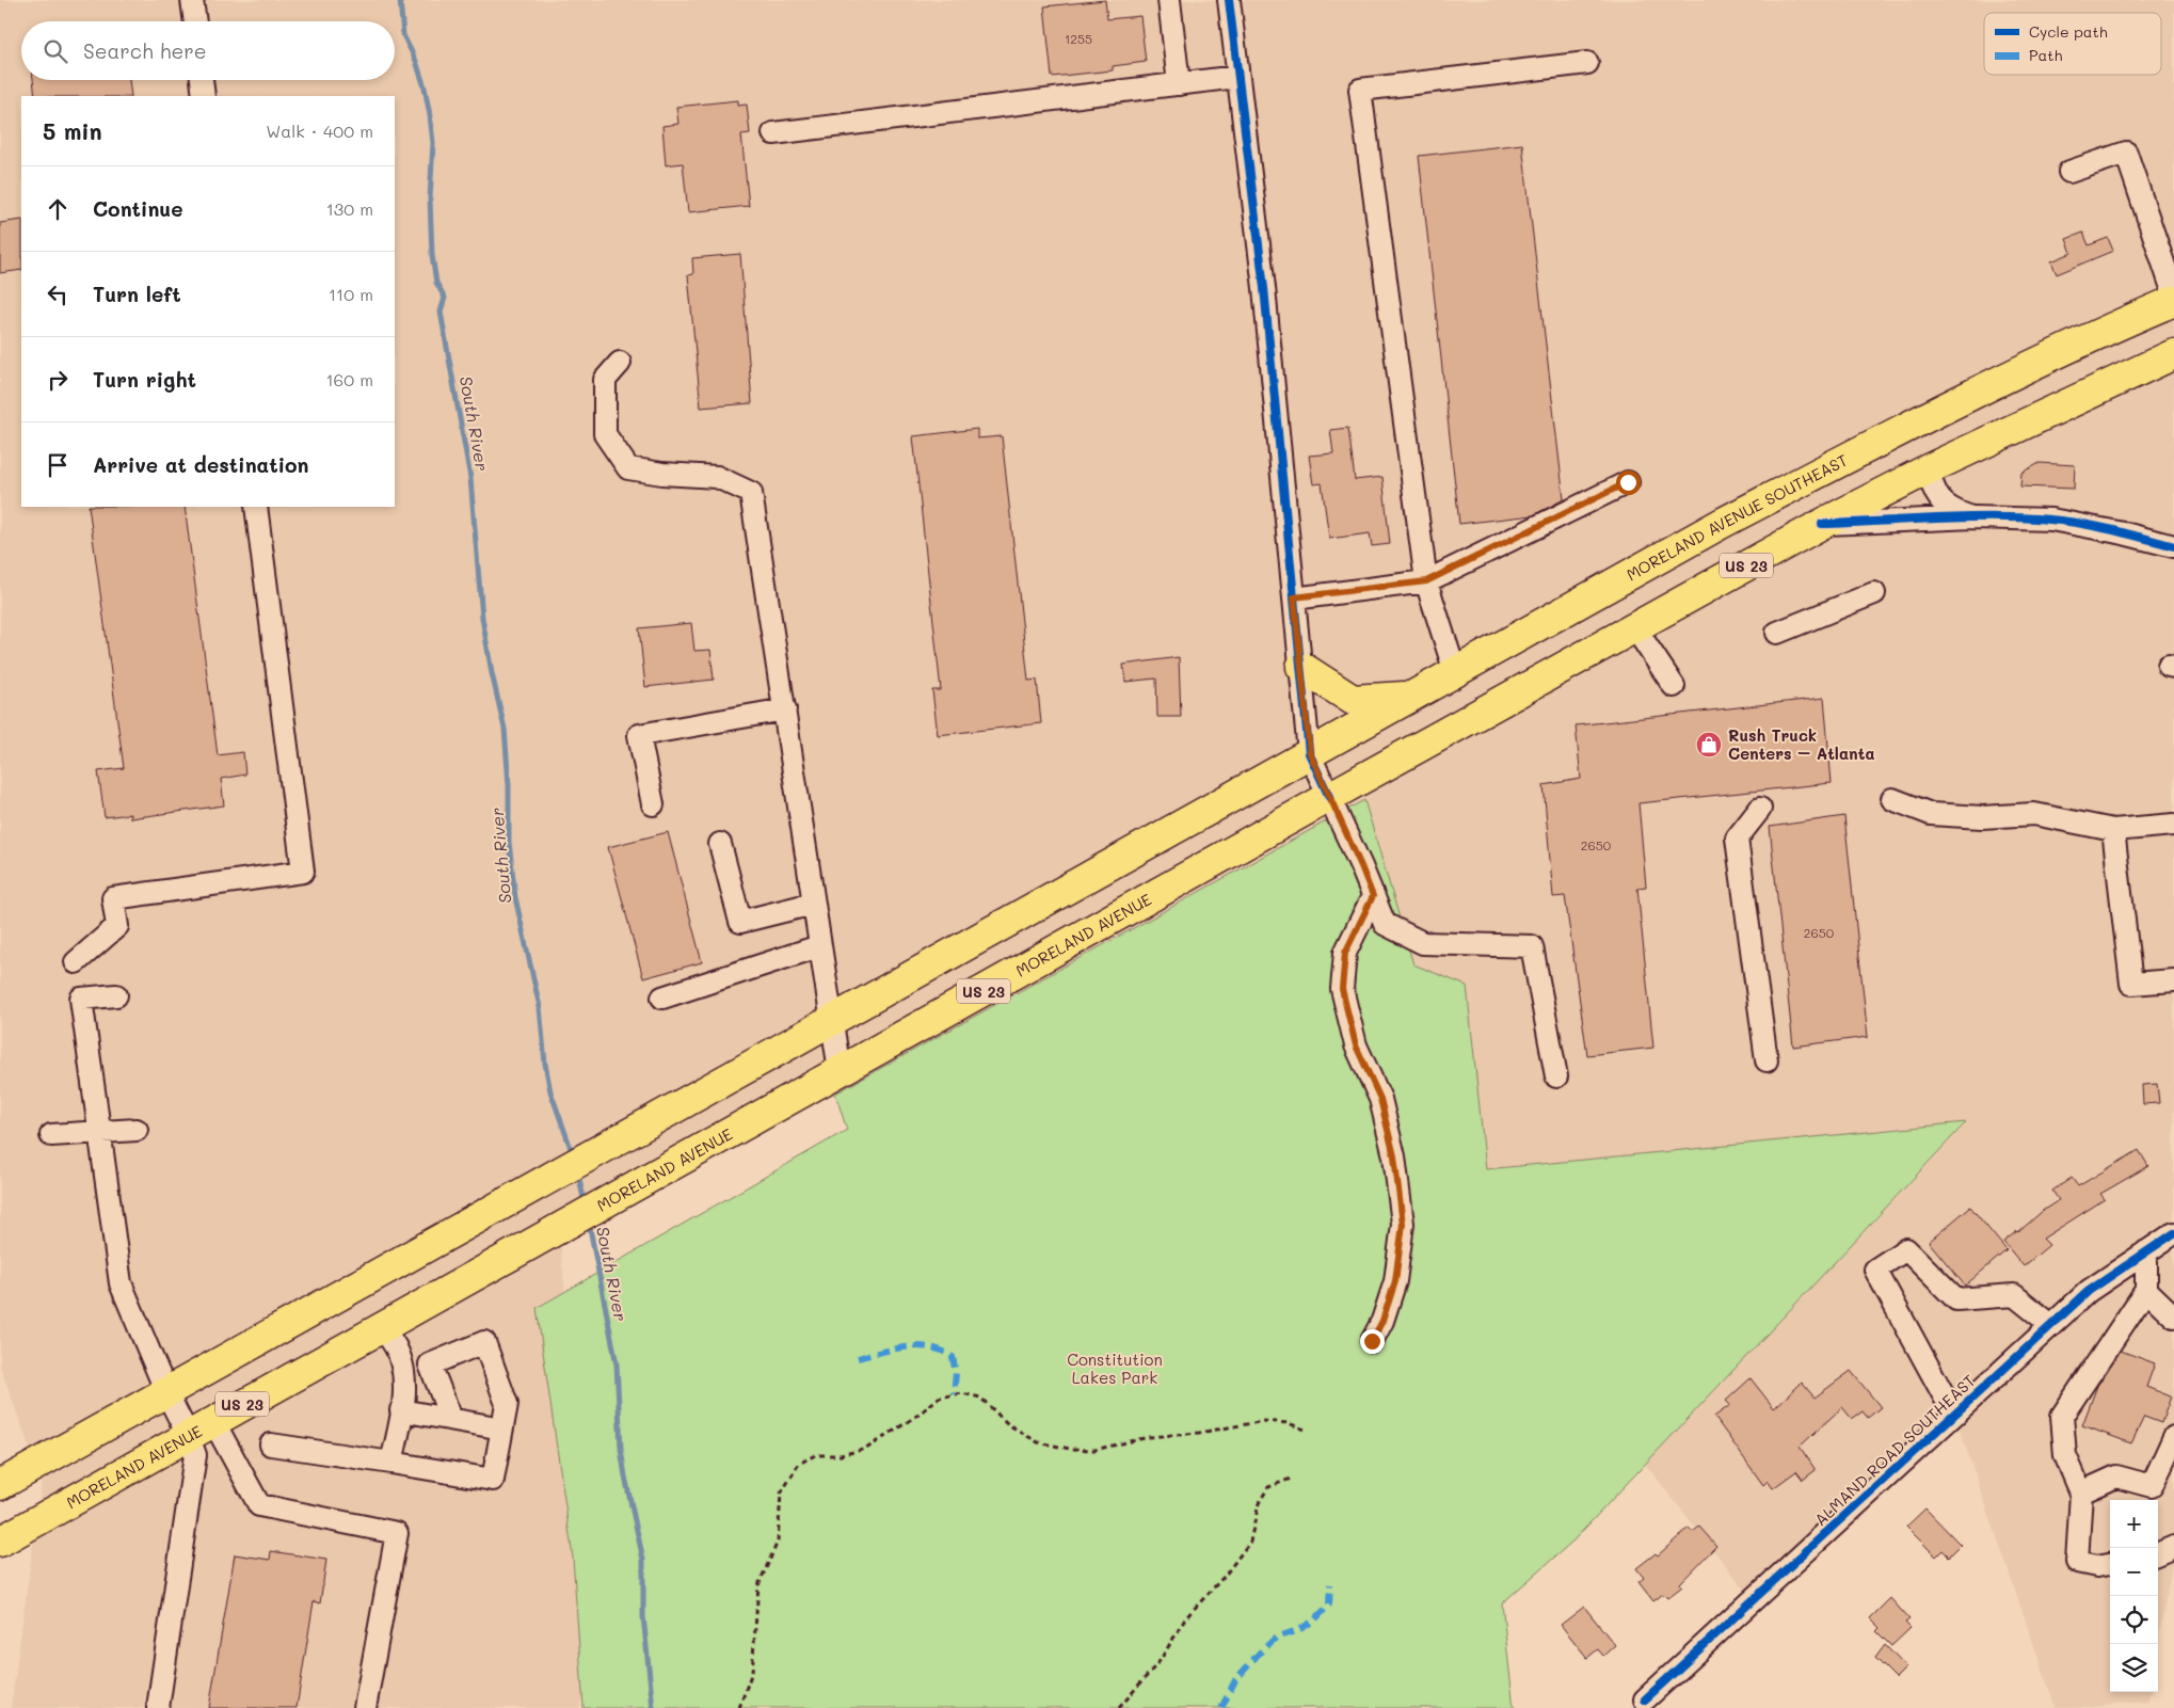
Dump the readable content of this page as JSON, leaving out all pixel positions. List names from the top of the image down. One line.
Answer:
{"streets":{"highway":["MORELAND AVENUE SOUTHEAST","US 23","MORELAND AVENUE"],"street":["ALMAND ROAD SOUTHEAST"]},"crossings":[["MORELAND AVENUE SOUTHEAST","US 23"],["US 23","MORELAND AVENUE"]],"water":["South River"],"parks":["Constitution Lakes Park"],"places":{"shop":["Rush Truck Centers – Atlanta"]},"house_numbers":["1255","2650","2650"],"legend":["Cycle path","Path"],"page":{"search":"Search here","heading":["5 min","Walk · 400 m"],"list":[["Continue","130 m"],["Turn left","110 m"],["Turn right","160 m"],"Arrive at destination"],"map_buttons":["+","−"]}}
